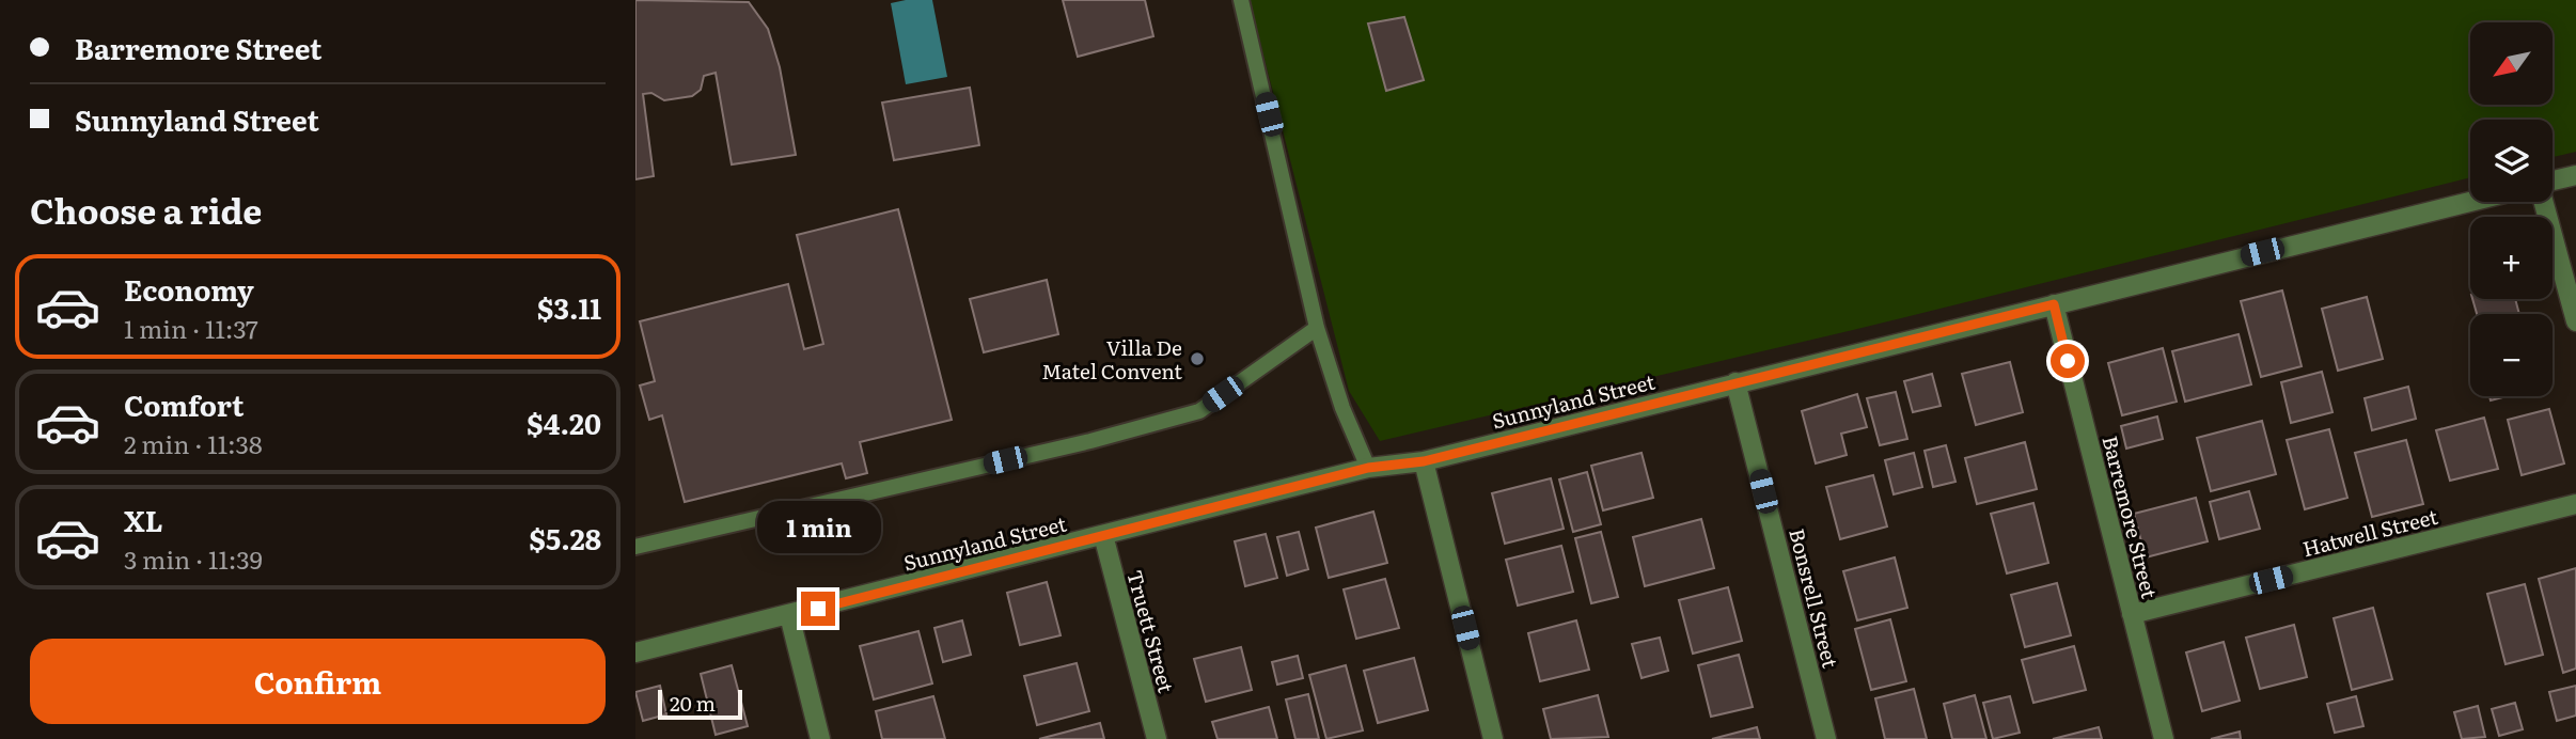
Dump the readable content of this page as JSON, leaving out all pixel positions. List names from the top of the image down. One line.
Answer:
{"streets":{"street":["Sunnyland Street","Barremore Street","Hatwell Street","Bonsrell Street","Truett Street"]},"crossings":[["Sunnyland Street","Barremore Street"],["Sunnyland Street","Bonsrell Street"],["Sunnyland Street","Truett Street"],["Barremore Street","Hatwell Street"]],"places":["Villa De Matel Convent"],"scale_bar":"20 m","north":"bottom left","page":{"banner":["Barremore Street","Sunnyland Street"],"map_buttons":["+","−"],"heading":"Choose a ride","list":[{"name":"Economy","note":"1 min · 11:37","value":"$3.11"},{"name":"Comfort","note":"2 min · 11:38","value":"$4.20"},{"name":"XL","note":"3 min · 11:39","value":"$5.28"}],"bubble":"1 min","buttons":"Confirm","scale":"20 m"}}
